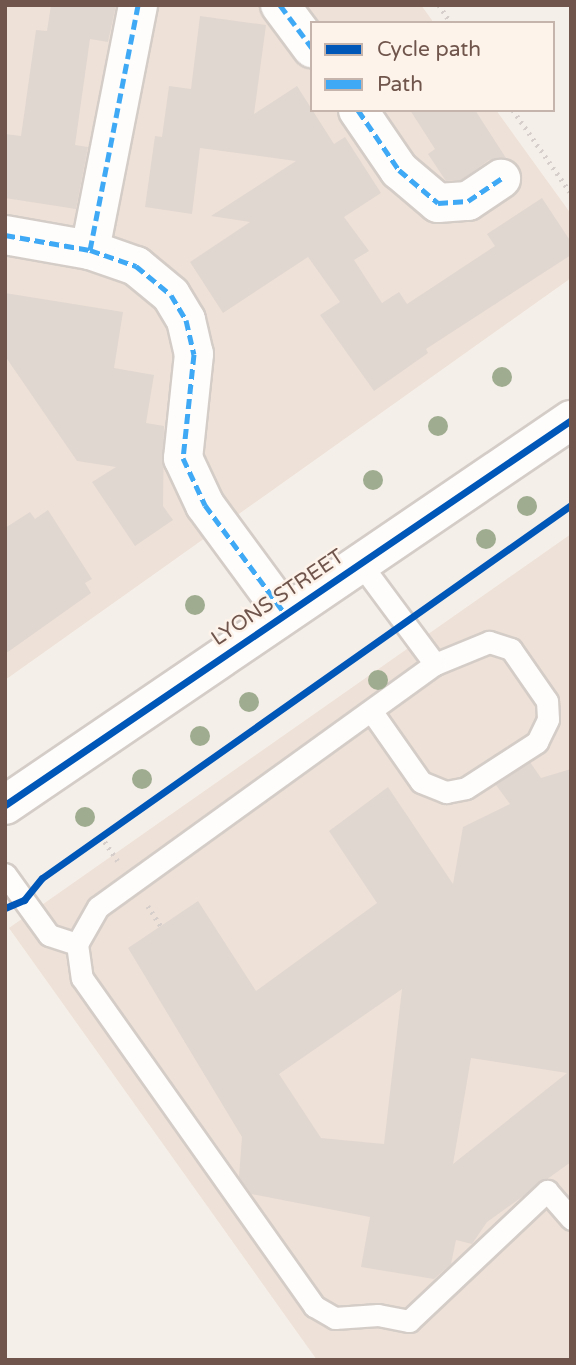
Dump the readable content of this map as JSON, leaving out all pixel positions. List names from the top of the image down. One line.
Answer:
{"streets":{"street":["LYONS STREET"]},"legend":["Cycle path","Path"]}
